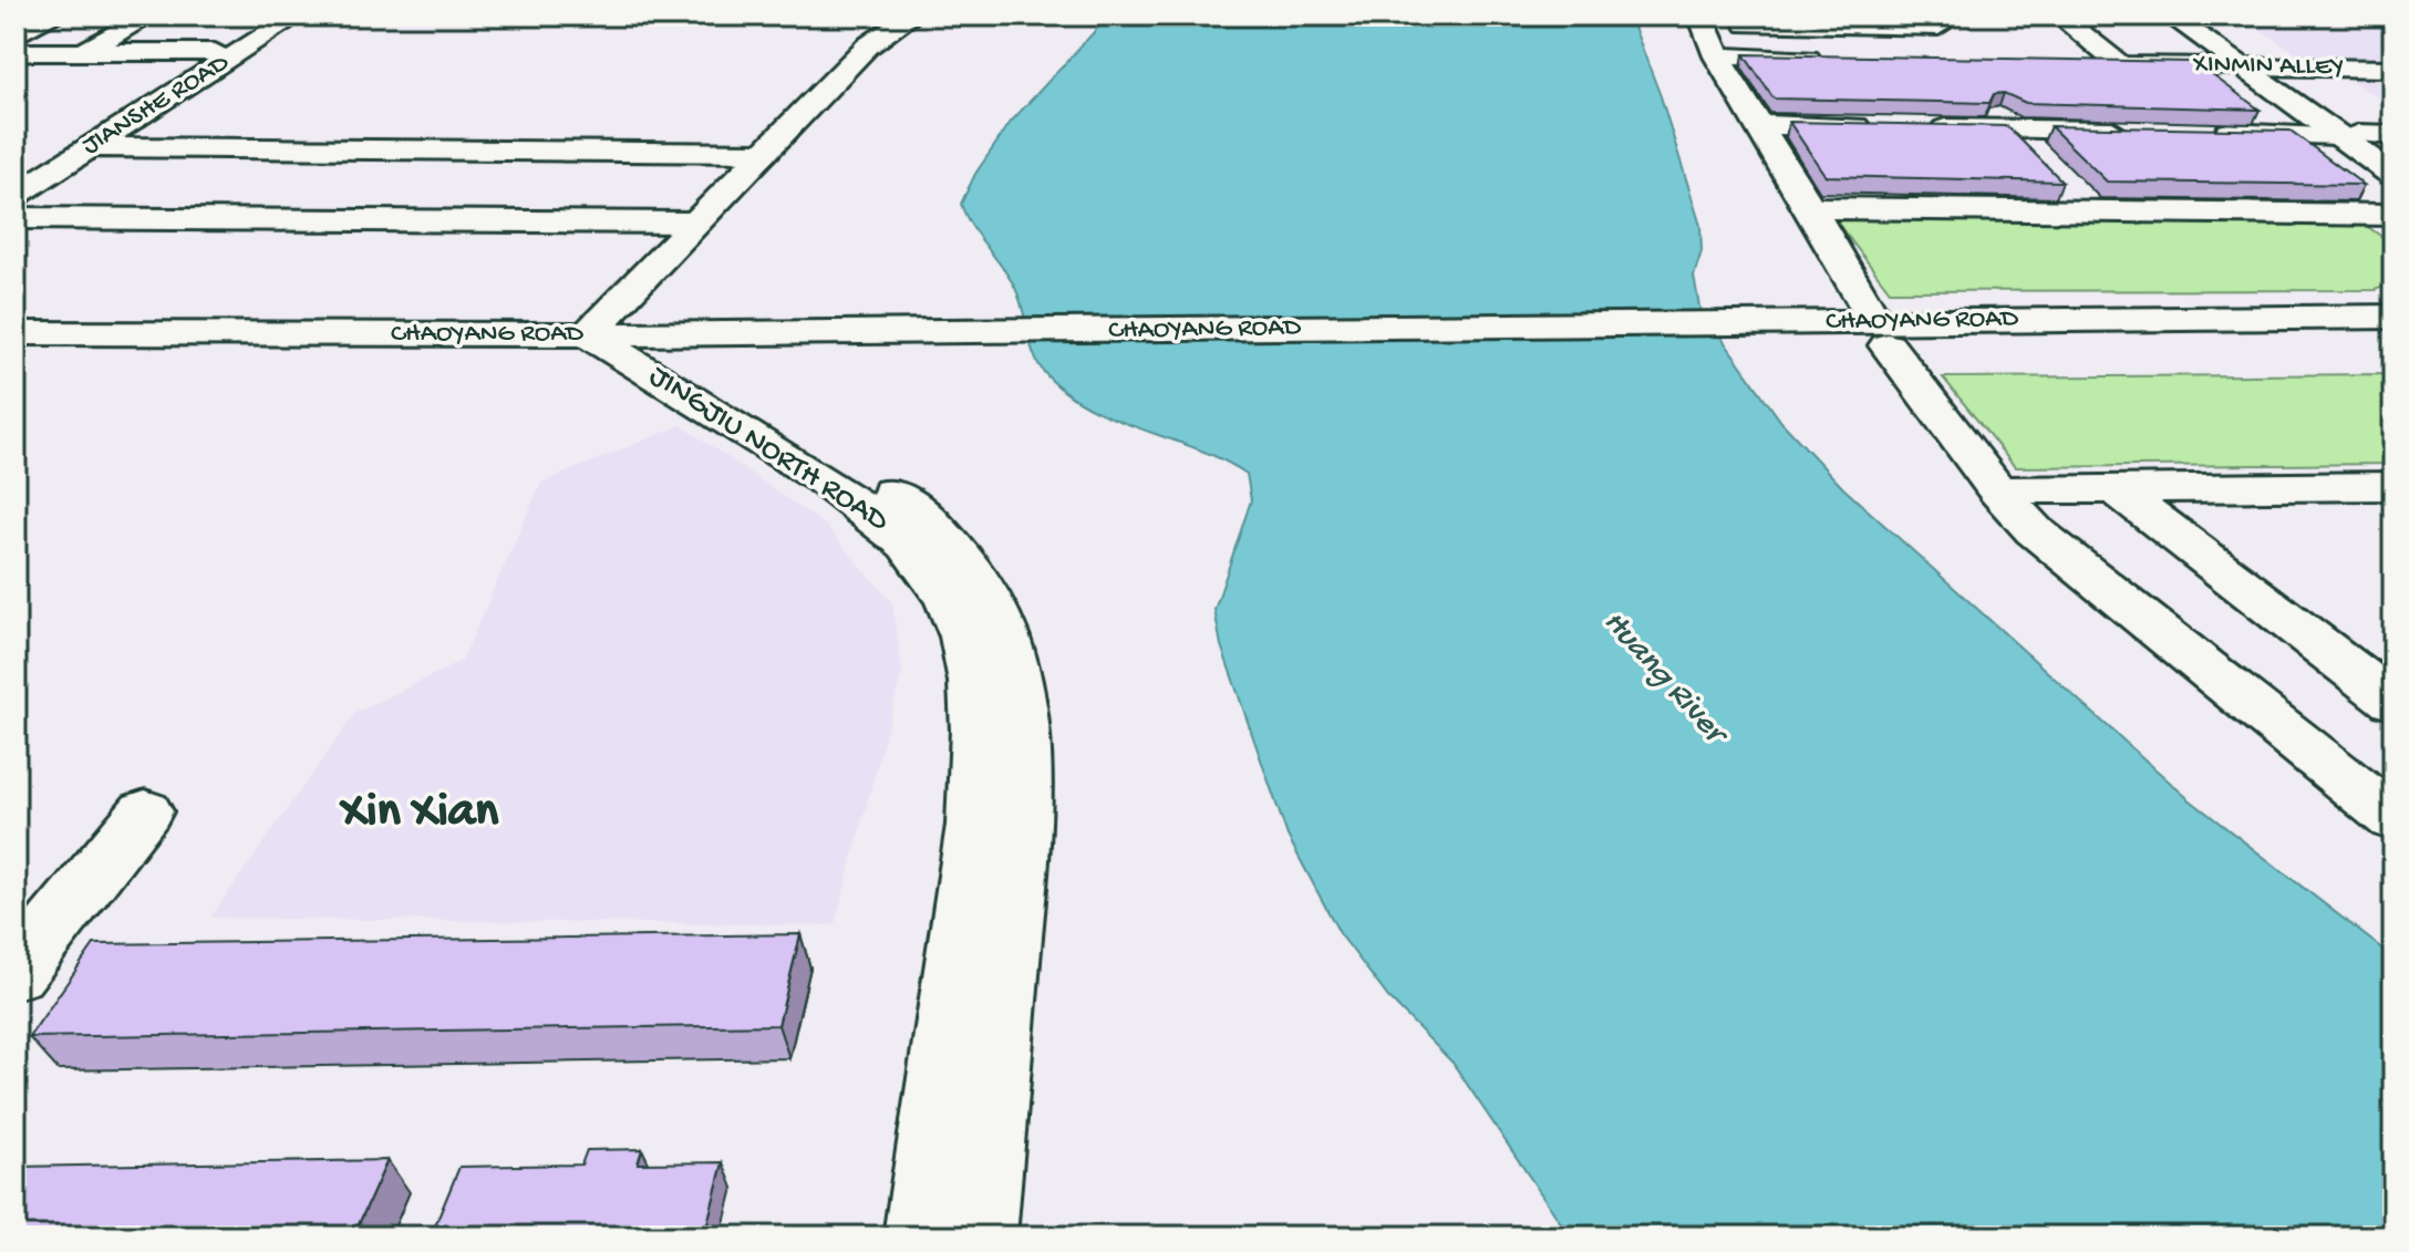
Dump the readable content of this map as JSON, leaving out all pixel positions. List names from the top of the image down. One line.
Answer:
{"streets":{"main road":["XINMIN ALLEY","JIANSHE ROAD","CHAOYANG ROAD","JINGJIU NORTH ROAD"]},"crossings":[["CHAOYANG ROAD","JINGJIU NORTH ROAD"]],"districts":["Xin Xian"],"water":["Huang River"]}
